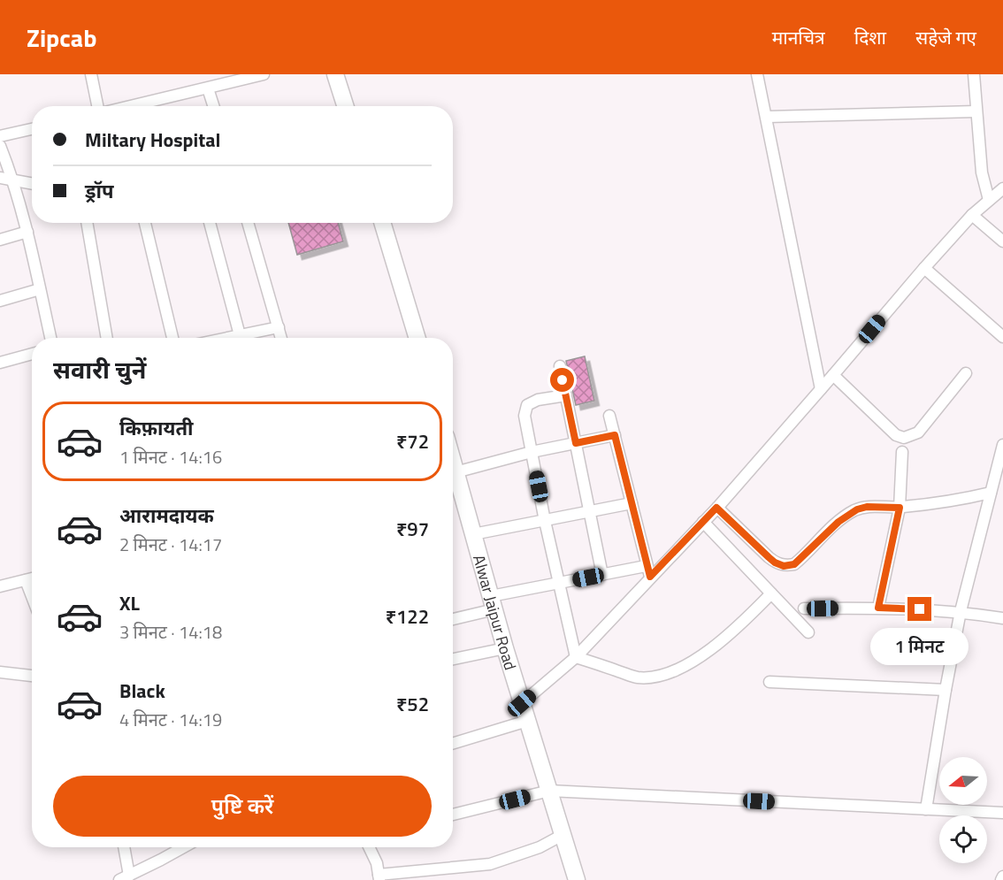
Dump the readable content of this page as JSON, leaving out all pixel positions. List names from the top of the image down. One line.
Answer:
{"streets":{"main road":["Alwar Jaipur Road"]},"north":"left","page":{"header":"Zipcab","nav":["मानचित्र","दिशा","सहेजे गए"],"banner":["Miltary Hospital","ड्रॉप"],"heading":"सवारी चुनें","list":[{"name":"किफ़ायती","note":"1 मिनट · 14:16","value":"₹72"},{"name":"आरामदायक","note":"2 मिनट · 14:17","value":"₹97"},{"name":"XL","note":"3 मिनट · 14:18","value":"₹122"},{"name":"Black","note":"4 मिनट · 14:19","value":"₹52"}],"bubble":"1 मिनट","buttons":"पुष्टि करें"}}
